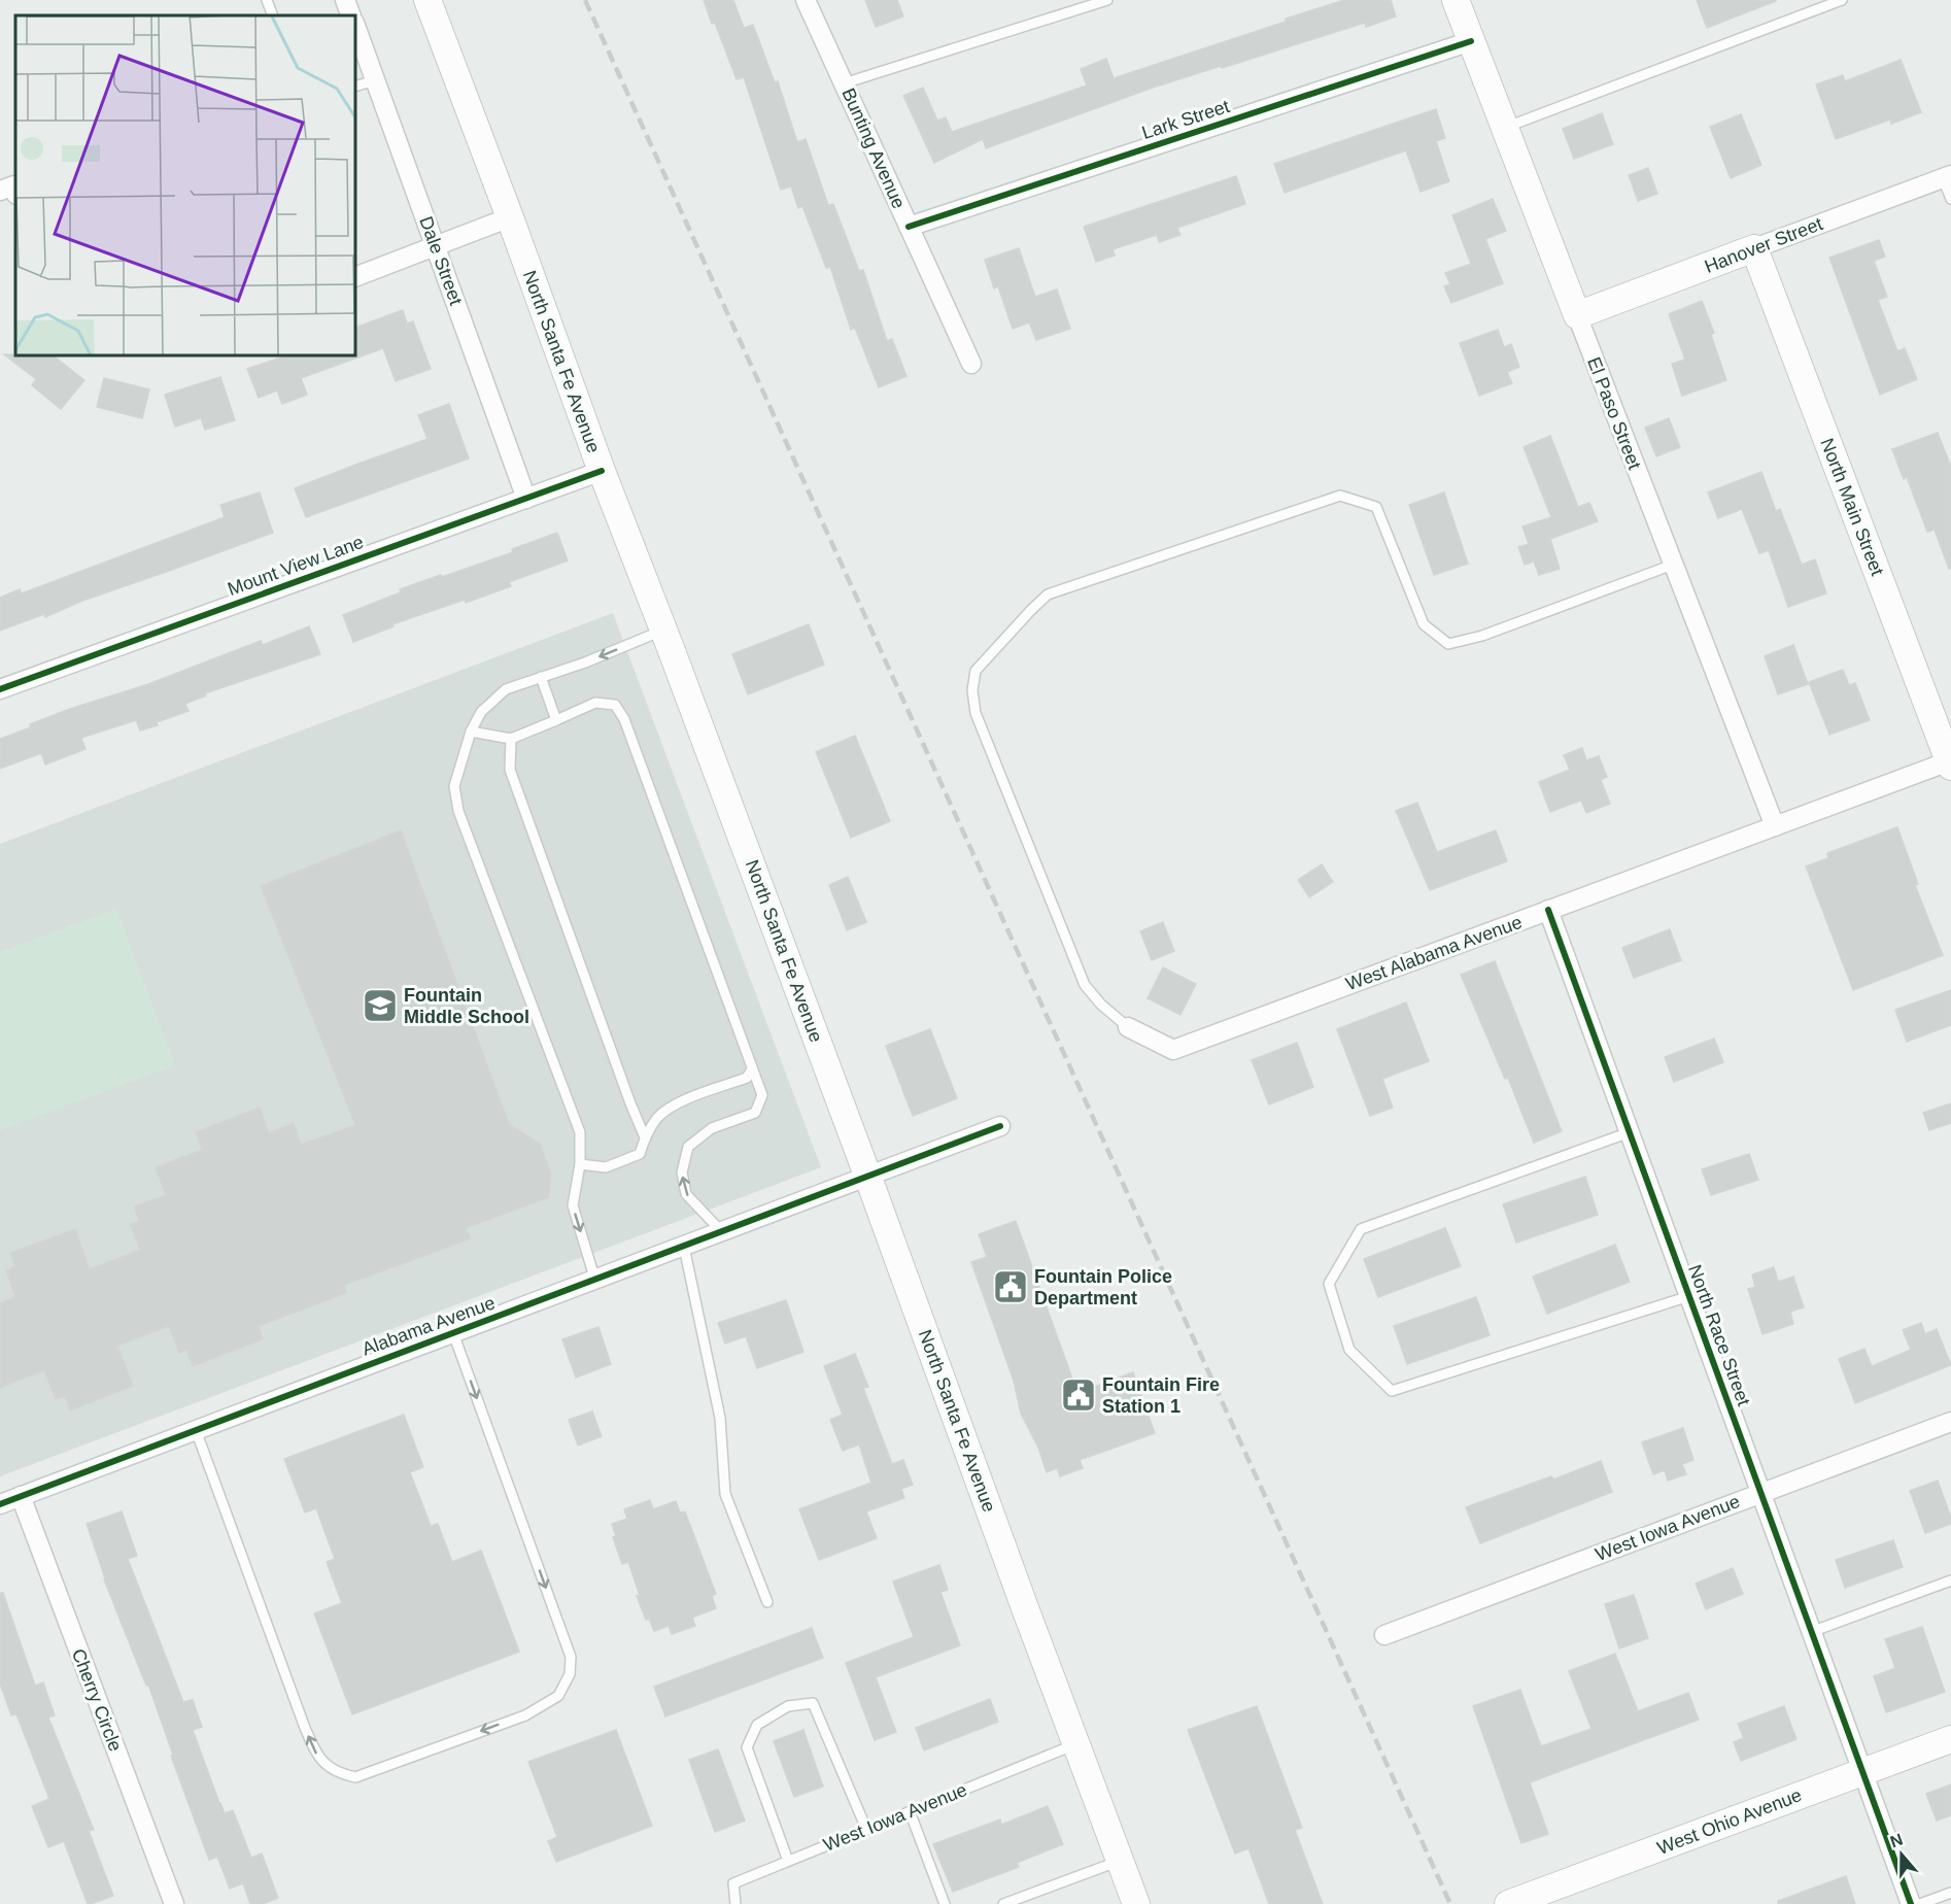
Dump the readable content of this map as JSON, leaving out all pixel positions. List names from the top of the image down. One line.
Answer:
{"streets":{"main road":["Hanover Street","North Santa Fe Avenue","El Paso Street","North Main Street","West Ohio Avenue"],"street":["Lark Street","Bunting Avenue","Dale Street","Mount View Lane","West Alabama Avenue","Alabama Avenue","North Race Street","West Iowa Avenue","Cherry Circle"]},"crossings":[["Lark Street","Bunting Avenue"],["Lark Street","El Paso Street"],["Hanover Street","El Paso Street"],["Hanover Street","North Main Street"],["Dale Street","Mount View Lane"],["North Santa Fe Avenue","Mount View Lane"],["North Santa Fe Avenue","Alabama Avenue"],["North Santa Fe Avenue","West Iowa Avenue"],["El Paso Street","West Alabama Avenue"],["North Main Street","West Alabama Avenue"],["West Alabama Avenue","North Race Street"],["Alabama Avenue","Cherry Circle"],["North Race Street","West Iowa Avenue"],["North Race Street","West Ohio Avenue"]],"places":{"school or university":["Fountain Middle School"],"public building":["Fountain Police Department","Fountain Fire Station 1"]},"north":"top"}
